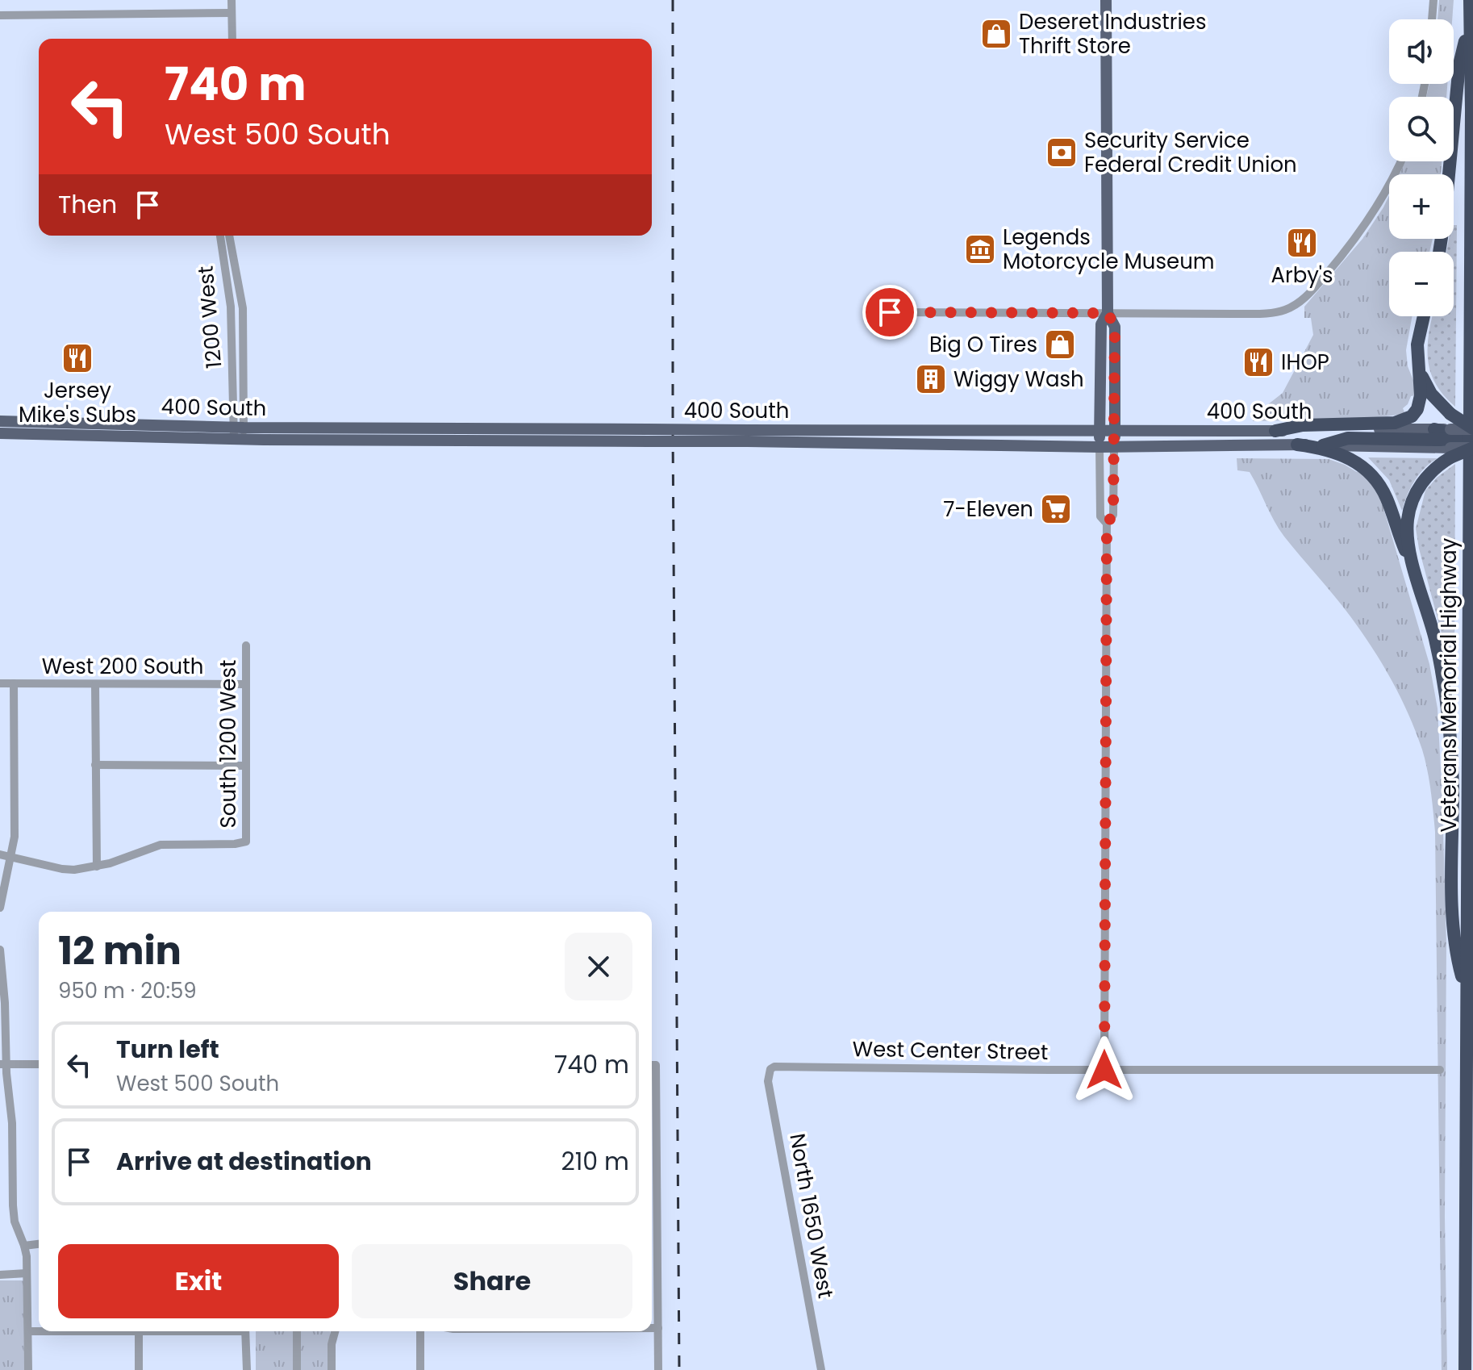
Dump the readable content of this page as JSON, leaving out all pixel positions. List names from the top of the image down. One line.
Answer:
{"streets":{"highway":["Veterans Memorial Highway"],"main road":["400 South"],"street":["1200 West","West 200 South","South 1200 West","West Center Street","North 1650 West"]},"crossings":[["1200 West","400 South"],["West 200 South","South 1200 West"],["West Center Street","North 1650 West"]],"places":{"shop":["Deseret Industries Thrift Store","Big O Tires"],"bank":["Security Service Federal Credit Union"],"restaurant":["Arby's","Jersey Mike's Subs","IHOP"],"museum":["Legends Motorcycle Museum"],"building":["Wiggy Wash"],"supermarket":["7-Eleven"]},"page":{"map_buttons":["+","−"],"turn":["740 m","West 500 South"],"then":"Then","heading":["12 min","950 m · 20:59"],"list":[{"name":"Turn left","note":"West 500 South","value":"740 m"},{"name":"Arrive at destination","value":"210 m"}],"buttons":["Exit","Share"]}}
